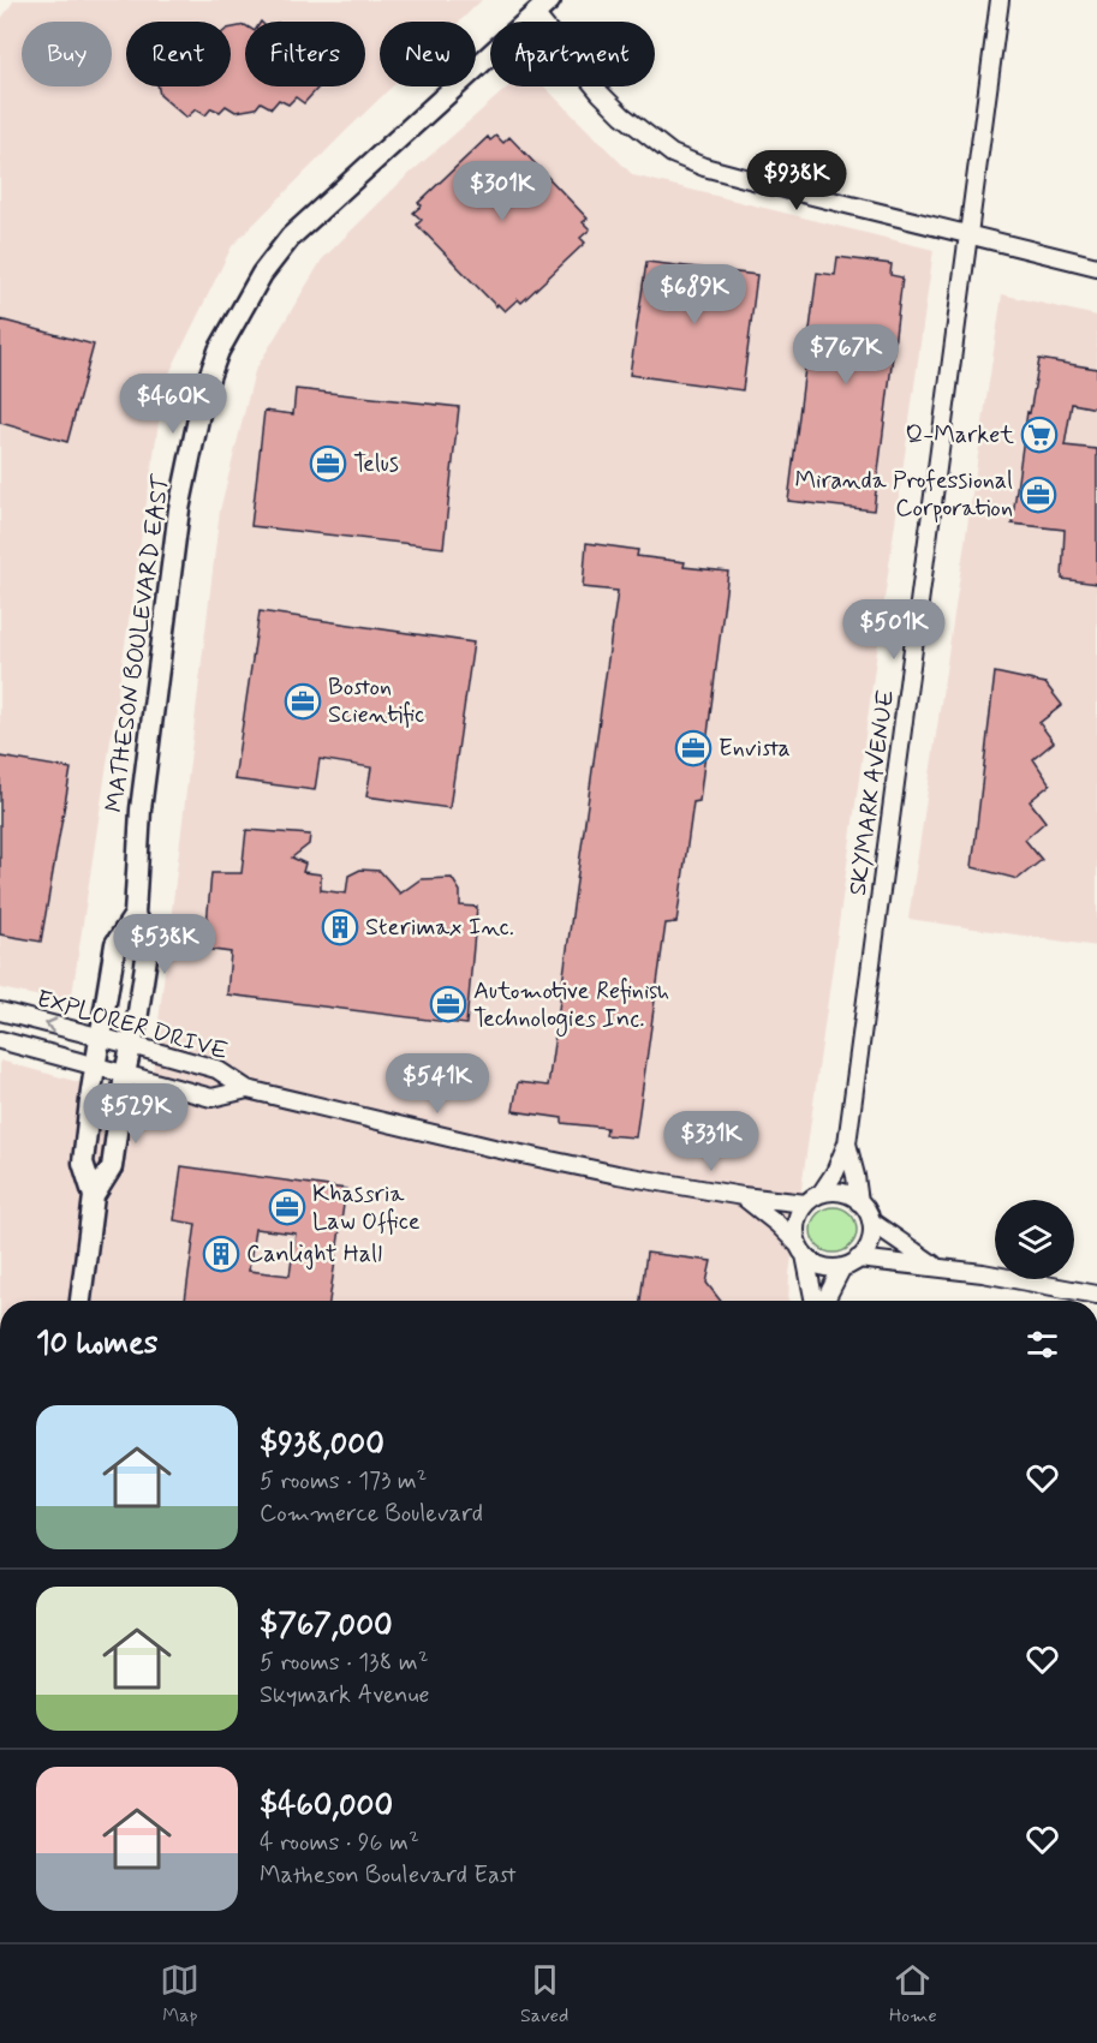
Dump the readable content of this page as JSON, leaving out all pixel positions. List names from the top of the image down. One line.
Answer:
{"streets":{"street":["MATHESON BOULEVARD EAST","SKYMARK AVENUE","EXPLORER DRIVE"]},"crossings":[["MATHESON BOULEVARD EAST","EXPLORER DRIVE"],["SKYMARK AVENUE","EXPLORER DRIVE"]],"places":{"supermarket":["Q-Market"],"office":["Telus","Miranda Professional Corporation","Boston Scientific","Envista","Automotive Refinish Technologies Inc.","Khassria Law Office"],"building":["Sterimax Inc.","Canlight Hall"]},"page":{"chip":["Buy","Rent","Filters","New","Apartment"],"price":["$938K","$301K","$689K","$767K","$460K","$501K","$538K","$541K","$529K","$331K"],"heading":"10 homes","list":[{"name":"$938,000","note":"5 rooms · 173 m² · Commerce Boulevard"},{"name":"$767,000","note":"5 rooms · 138 m² · Skymark Avenue"},{"name":"$460,000","note":"4 rooms · 96 m² · Matheson Boulevard East"}],"tabs":["Map","Saved","Home"]}}
